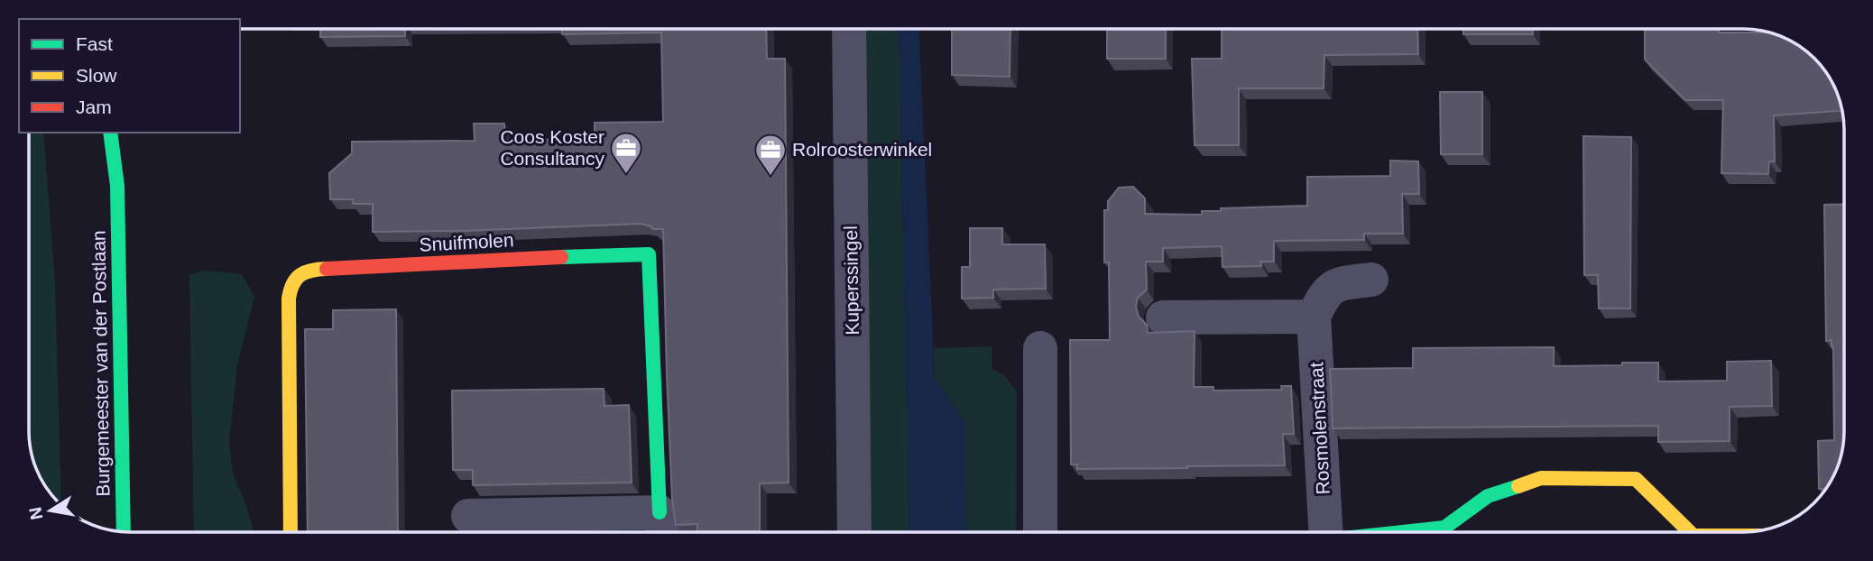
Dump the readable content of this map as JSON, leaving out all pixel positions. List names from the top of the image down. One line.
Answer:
{"streets":{"street":["Snuifmolen","Kuperssingel","Burgemeester van der Postlaan","Rosmolenstraat"]},"places":{"office":["Coos Koster Consultancy","Rolroosterwinkel"]},"legend":["Fast","Slow","Jam"],"north":"left"}
